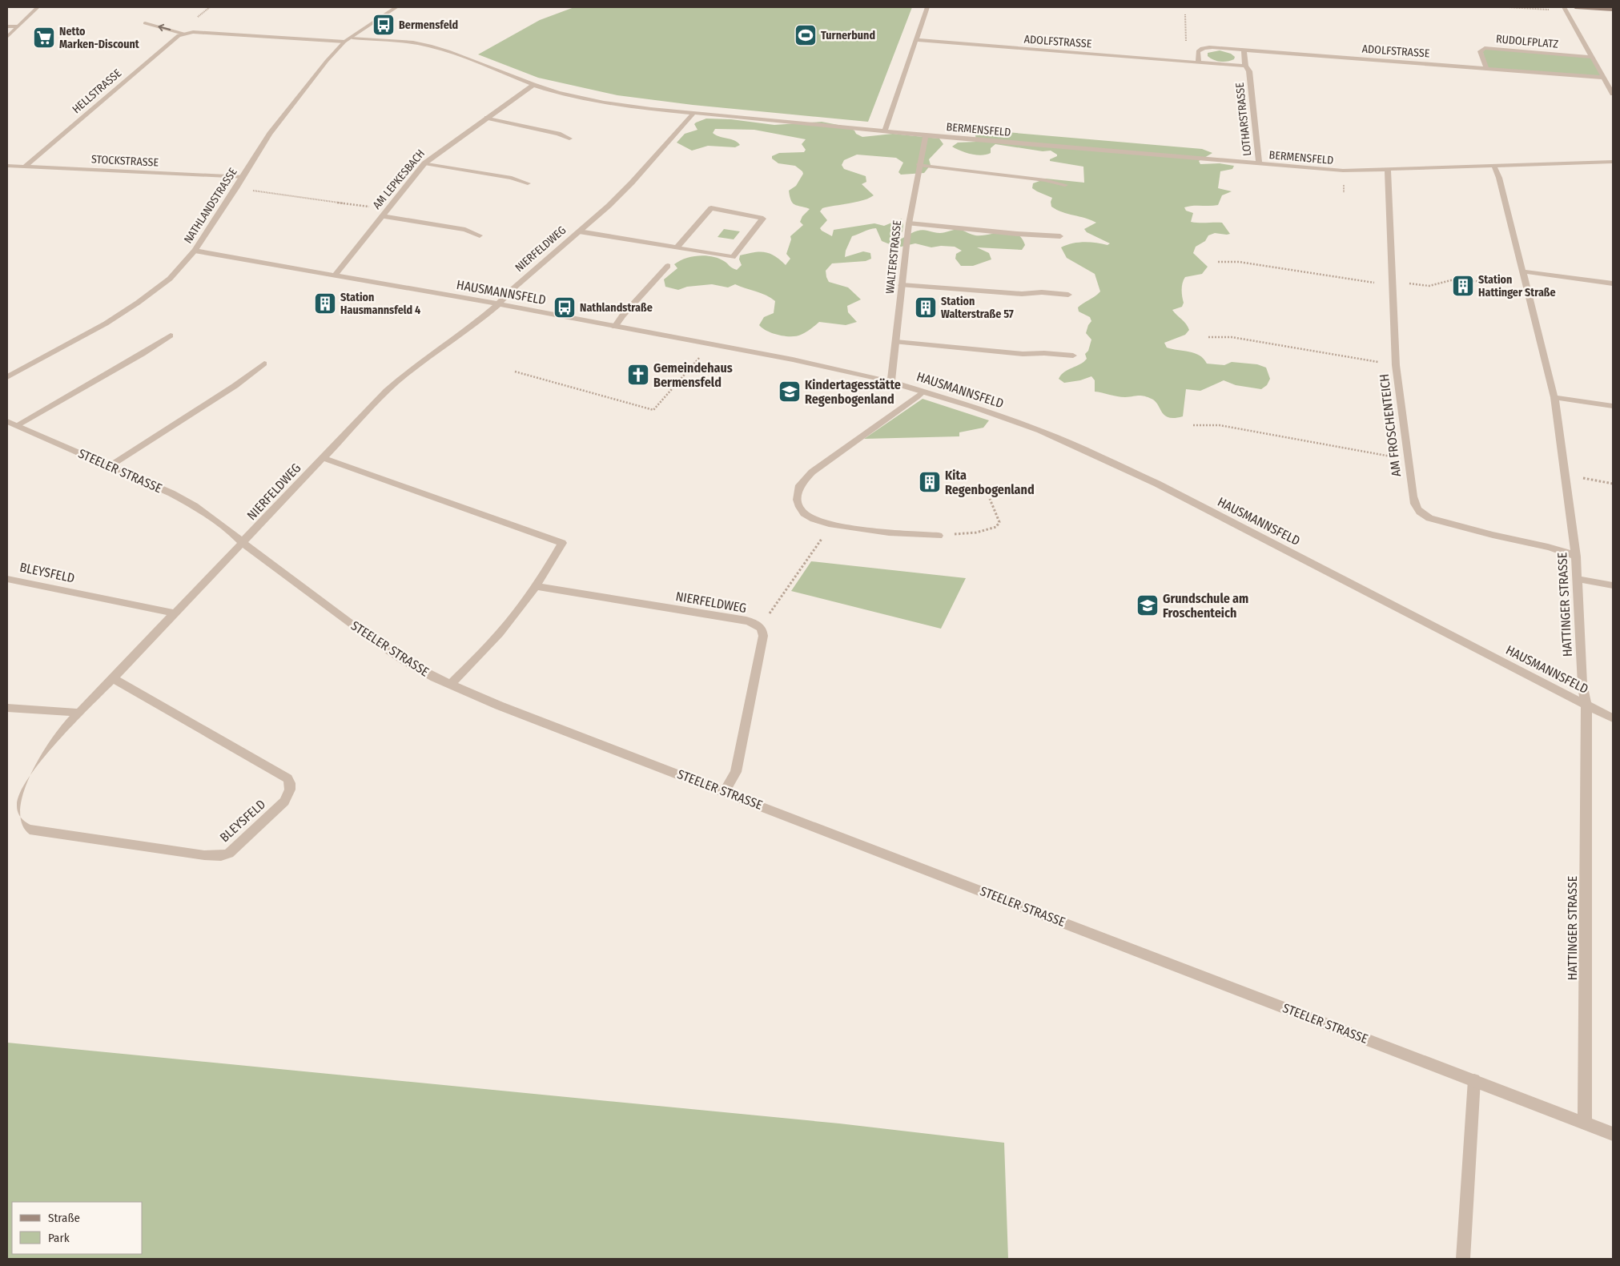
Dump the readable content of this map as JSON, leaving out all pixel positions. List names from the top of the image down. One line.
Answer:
{"streets":{"street":["ADOLFSTRASSE","RUDOLFPLATZ","HELLSTRASSE","LOTHARSTRASSE","BERMENSFELD","STOCKSTRASSE","AM LEPKESBACH","NATHLANDSTRASSE","NIERFELDWEG","WALTERSTRASSE","HAUSMANNSFELD","AM FROSCHENTEICH","STEELER STRASSE","BLEYSFELD","HATTINGER STRASSE"]},"crossings":[["ADOLFSTRASSE","RUDOLFPLATZ"],["ADOLFSTRASSE","LOTHARSTRASSE"],["HELLSTRASSE","STOCKSTRASSE"],["LOTHARSTRASSE","BERMENSFELD"],["BERMENSFELD","AM LEPKESBACH"],["BERMENSFELD","NATHLANDSTRASSE"],["BERMENSFELD","NIERFELDWEG"],["BERMENSFELD","WALTERSTRASSE"],["BERMENSFELD","AM FROSCHENTEICH"],["BERMENSFELD","HATTINGER STRASSE"],["STOCKSTRASSE","NATHLANDSTRASSE"],["AM LEPKESBACH","HAUSMANNSFELD"],["NATHLANDSTRASSE","HAUSMANNSFELD"],["NIERFELDWEG","HAUSMANNSFELD"],["NIERFELDWEG","STEELER STRASSE"],["NIERFELDWEG","BLEYSFELD"],["WALTERSTRASSE","HAUSMANNSFELD"],["HAUSMANNSFELD","HATTINGER STRASSE"],["AM FROSCHENTEICH","HATTINGER STRASSE"],["STEELER STRASSE","BLEYSFELD"],["STEELER STRASSE","HATTINGER STRASSE"]],"places":{"bus stop":["Bermensfeld","Nathlandstraße"],"sports":["Turnerbund"],"supermarket":["Netto Marken-Discount"],"building":["Station Hattinger Straße","Station Hausmannsfeld 4","Station Walterstraße 57","Kita Regenbogenland"],"church":["Gemeindehaus Bermensfeld"],"school or university":["Kindertagesstätte Regenbogenland","Grundschule am Froschenteich"]},"legend":["Straße","Park"]}
